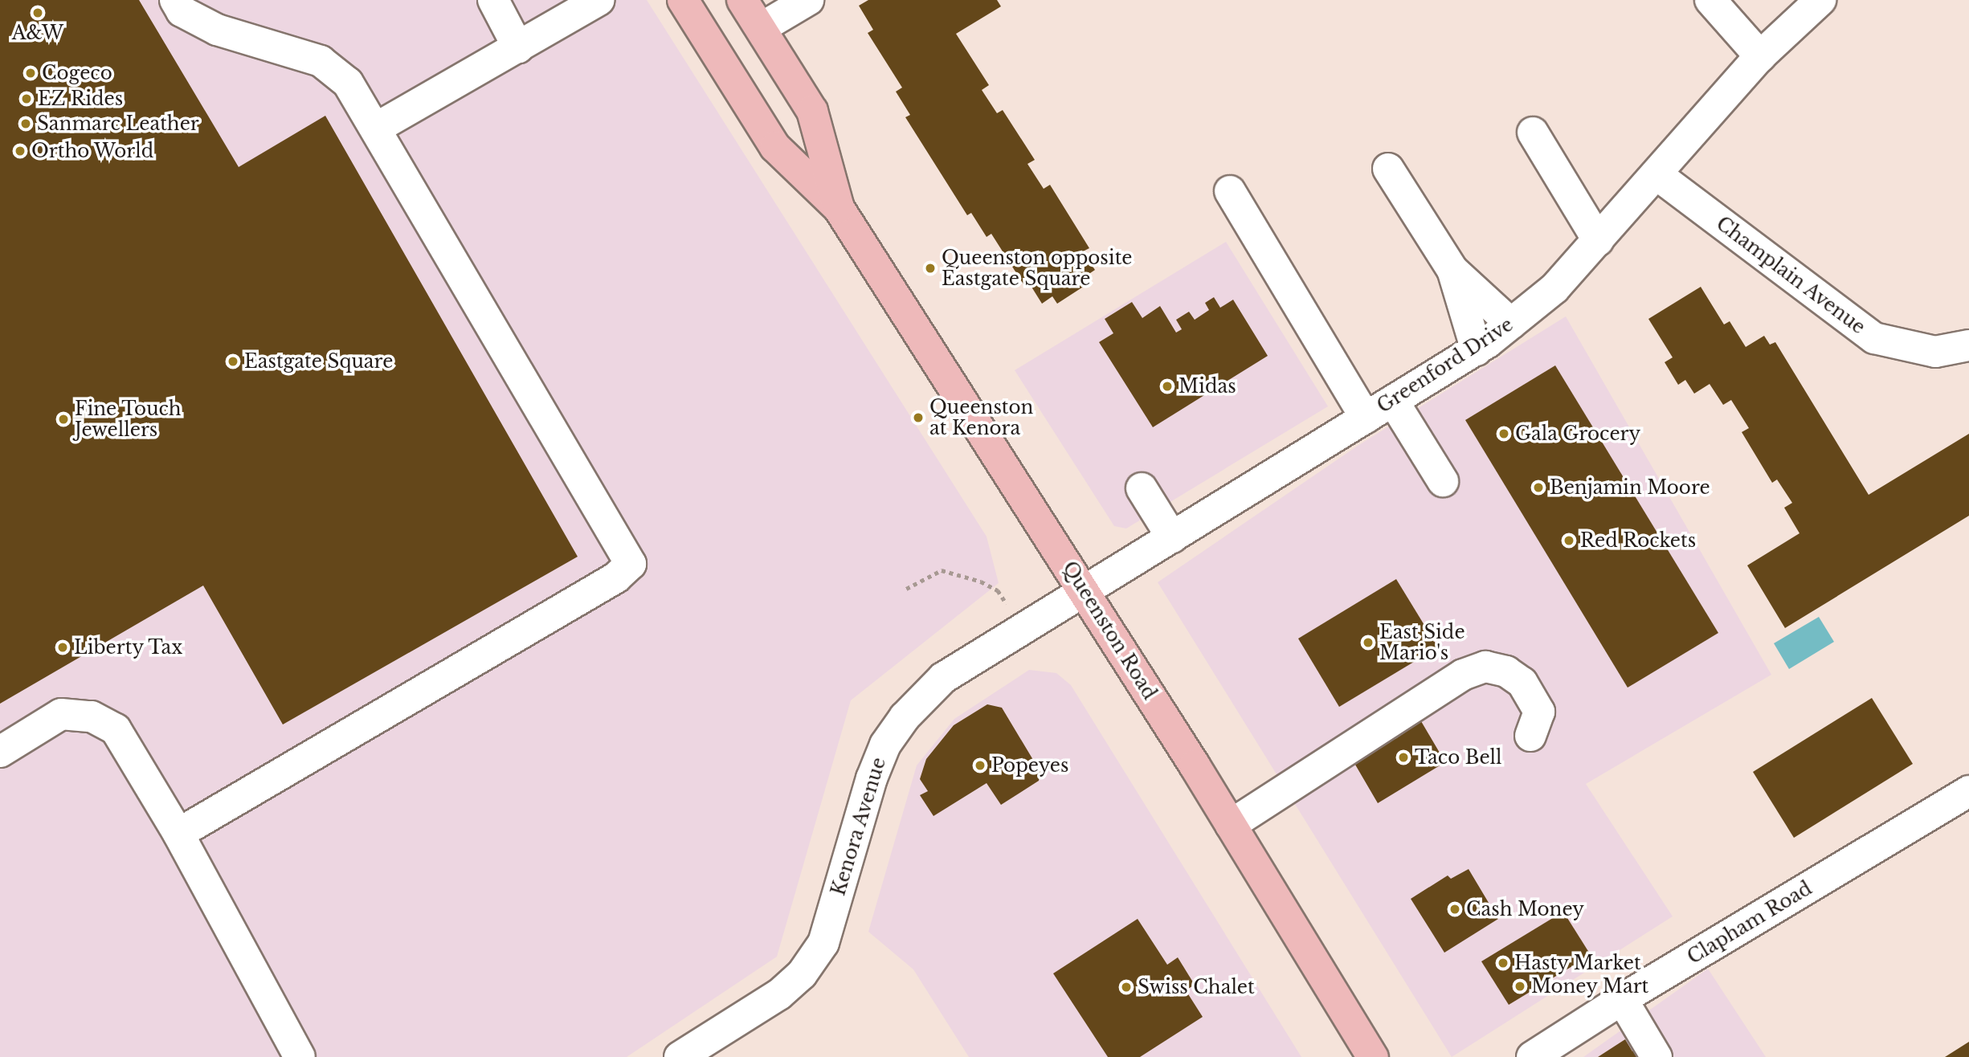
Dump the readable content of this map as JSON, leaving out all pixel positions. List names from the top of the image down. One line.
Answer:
{"streets":{"main road":["Queenston Road"],"street":["Champlain Avenue","Greenford Drive","Kenora Avenue","Clapham Road"]},"crossings":[["Champlain Avenue","Greenford Drive"],["Greenford Drive","Queenston Road"],["Greenford Drive","Kenora Avenue"],["Queenston Road","Kenora Avenue"]],"places":["A&W","Cogeco","EZ Rides","Sanmarc Leather","Ortho World","Queenston opposite Eastgate Square","Eastgate Square","Midas","Queenston at Kenora","Fine Touch Jewellers","Gala Grocery","Benjamin Moore","Red Rockets","East Side Mario's","Liberty Tax","Taco Bell","Popeyes","Cash Money","Hasty Market","Money Mart","Swiss Chalet"]}
